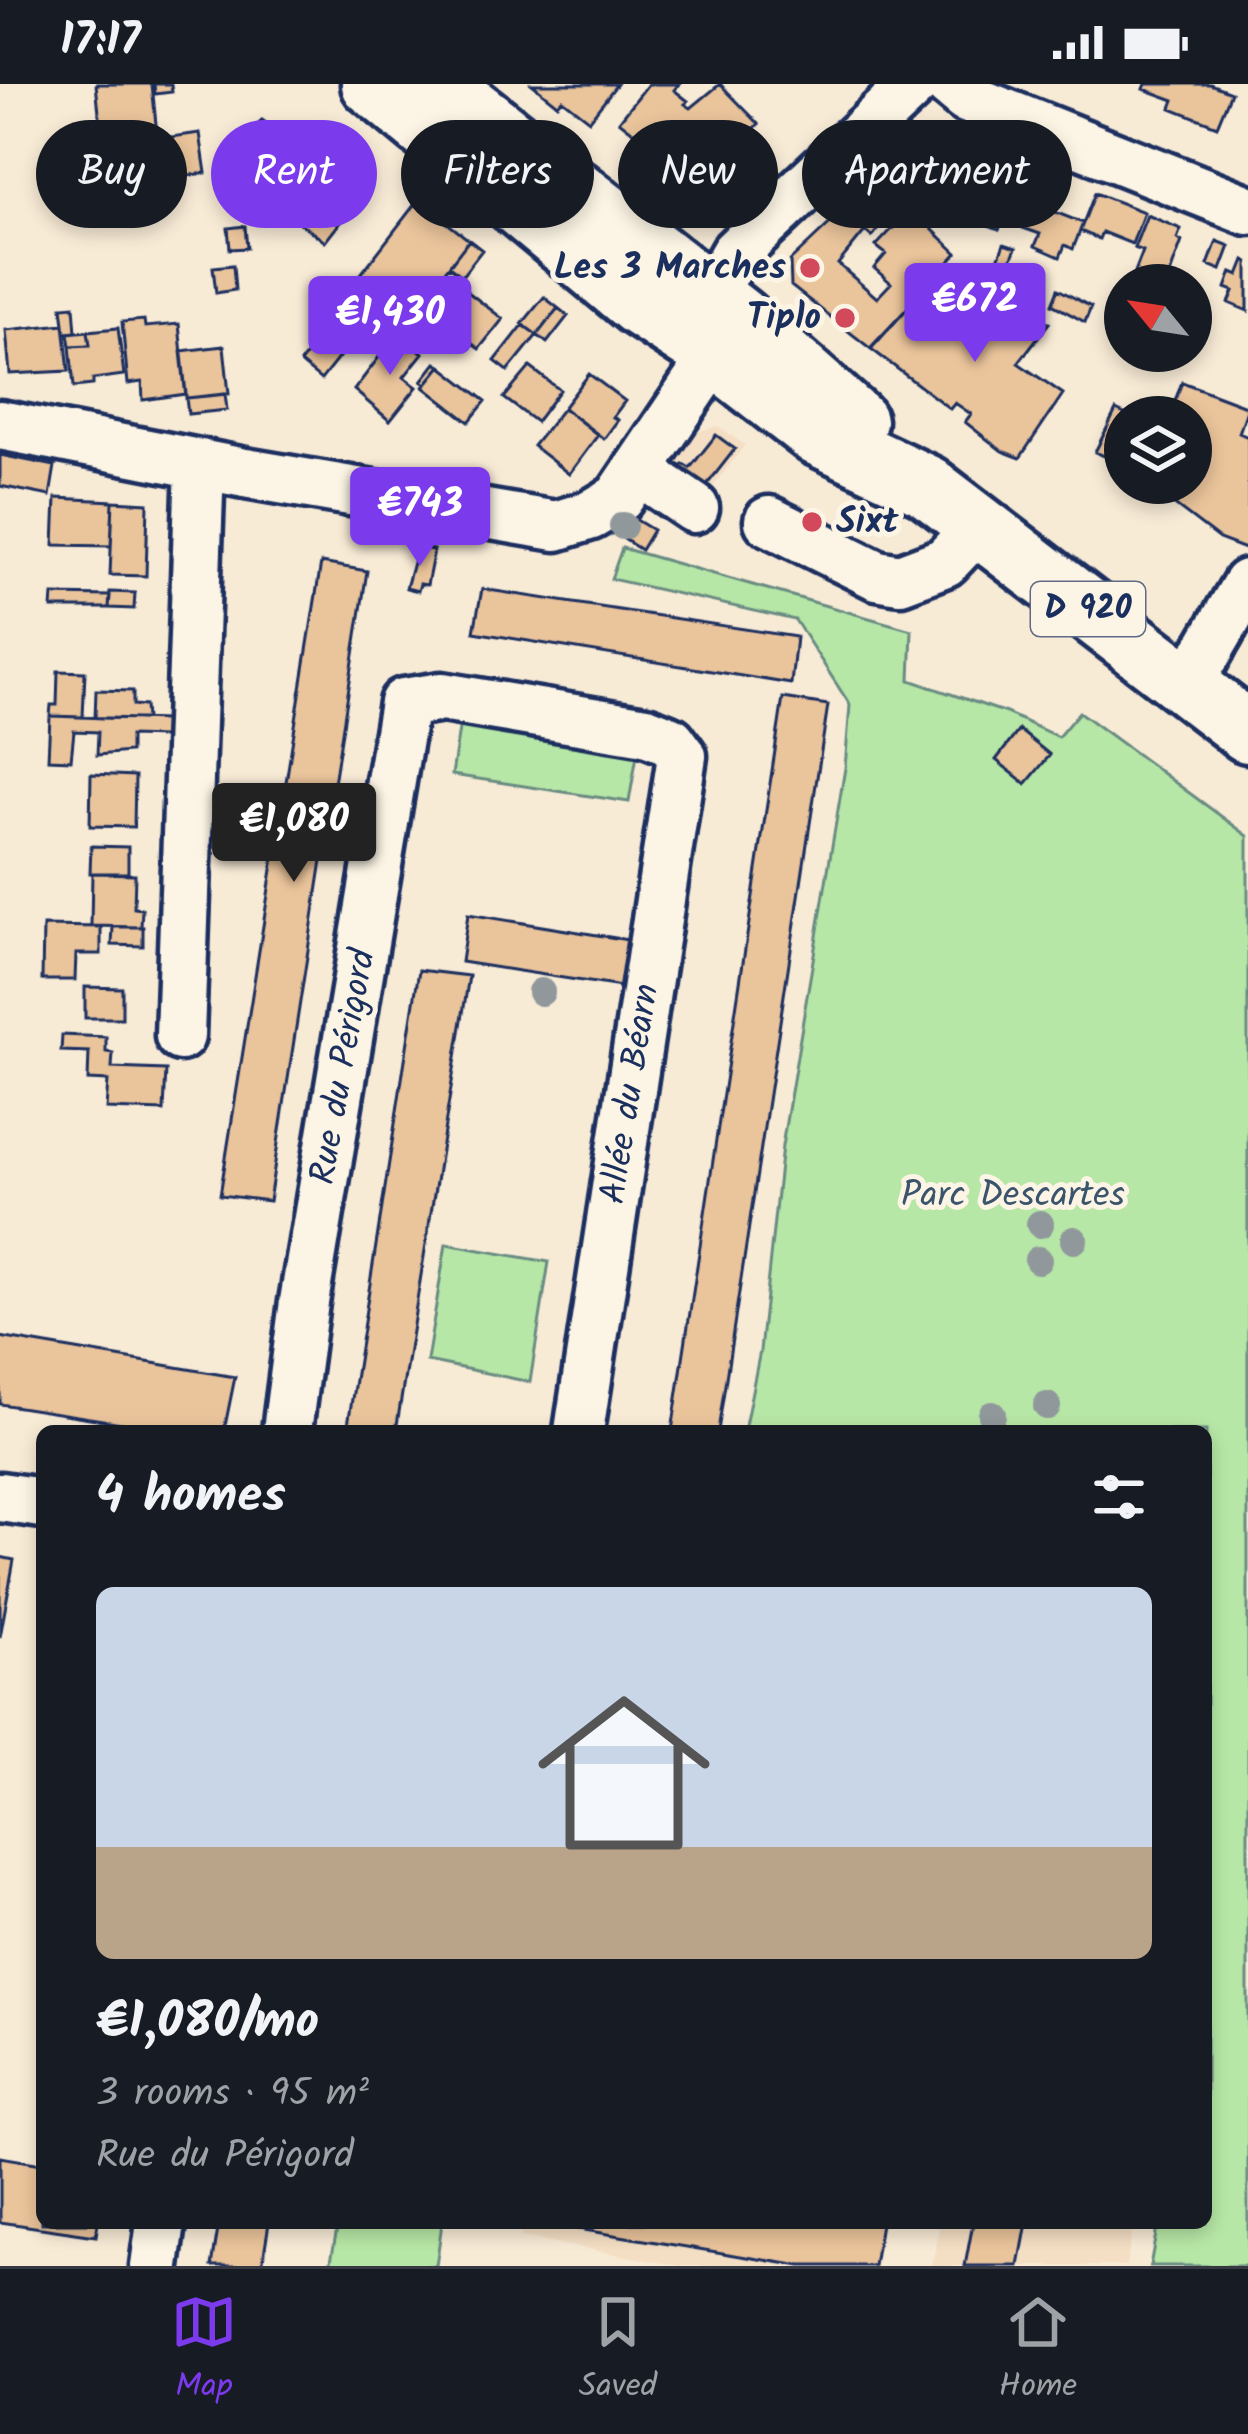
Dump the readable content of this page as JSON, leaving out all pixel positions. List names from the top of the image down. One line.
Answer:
{"streets":{"main road":["D 920"],"street":["Rue du Périgord","Allée du Béarn"]},"crossings":[["Rue du Périgord","Allée du Béarn"]],"parks":["Parc Descartes"],"places":["Les 3 Marches","Tiplo","Sixt"],"north":"top left","page":{"status":"17:17","chip":["Buy","Rent","Filters","New","Apartment"],"price":["€672","€1,430","€743","€1,080"],"heading":"4 homes","list":[{"name":"€1,080/mo","note":"3 rooms · 95 m² · Rue du Périgord"}],"tabs":["Map","Saved","Home"]}}
